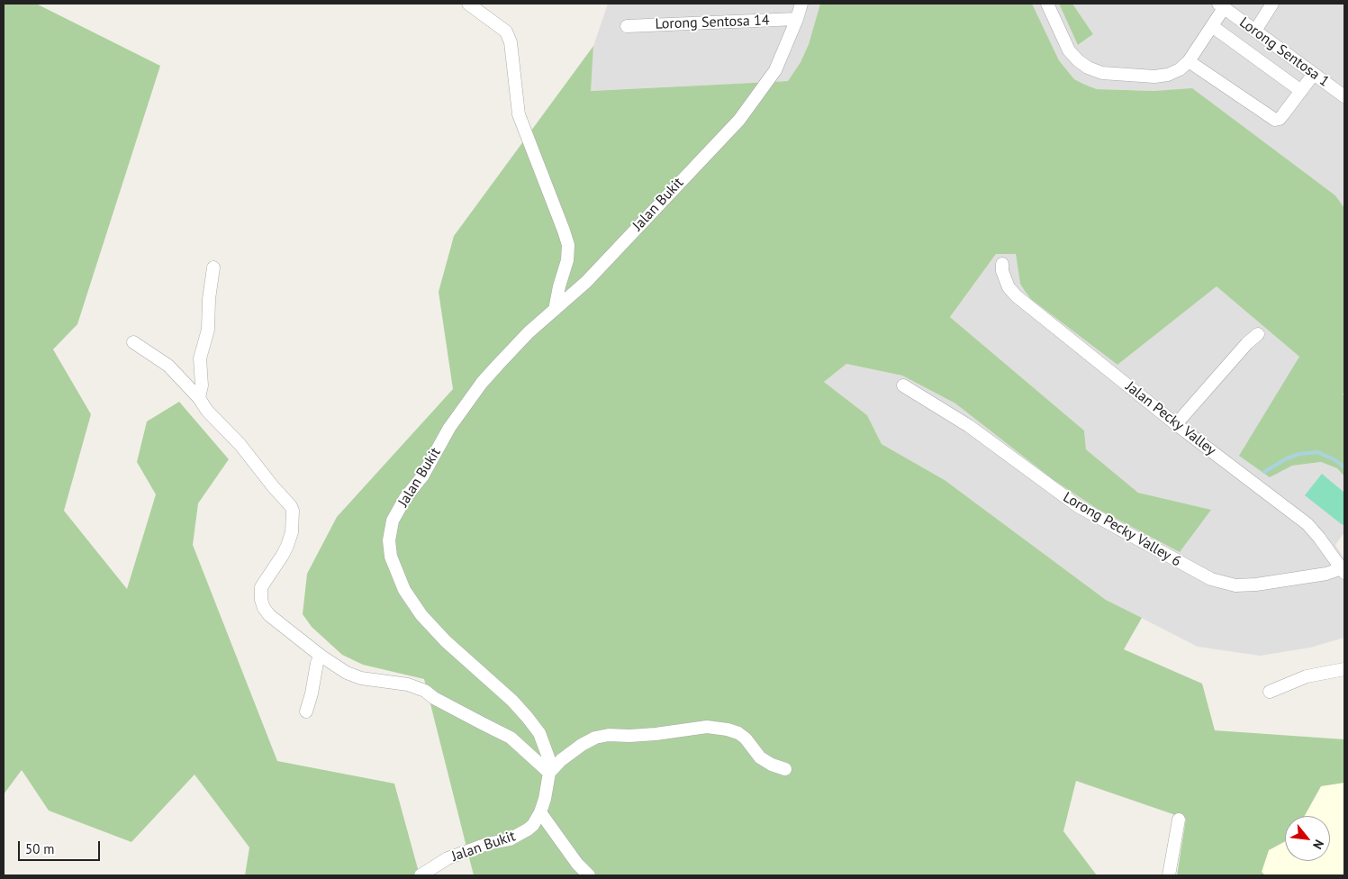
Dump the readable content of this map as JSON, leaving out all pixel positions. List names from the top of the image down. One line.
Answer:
{"streets":{"street":["Lorong Sentosa 14","Lorong Sentosa 1","Jalan Bukit","Jalan Pecky Valley","Lorong Pecky Valley 6"]},"crossings":[["Lorong Sentosa 14","Jalan Bukit"],["Jalan Pecky Valley","Lorong Pecky Valley 6"]],"scale_bar":"50 m","north":"bottom right"}
